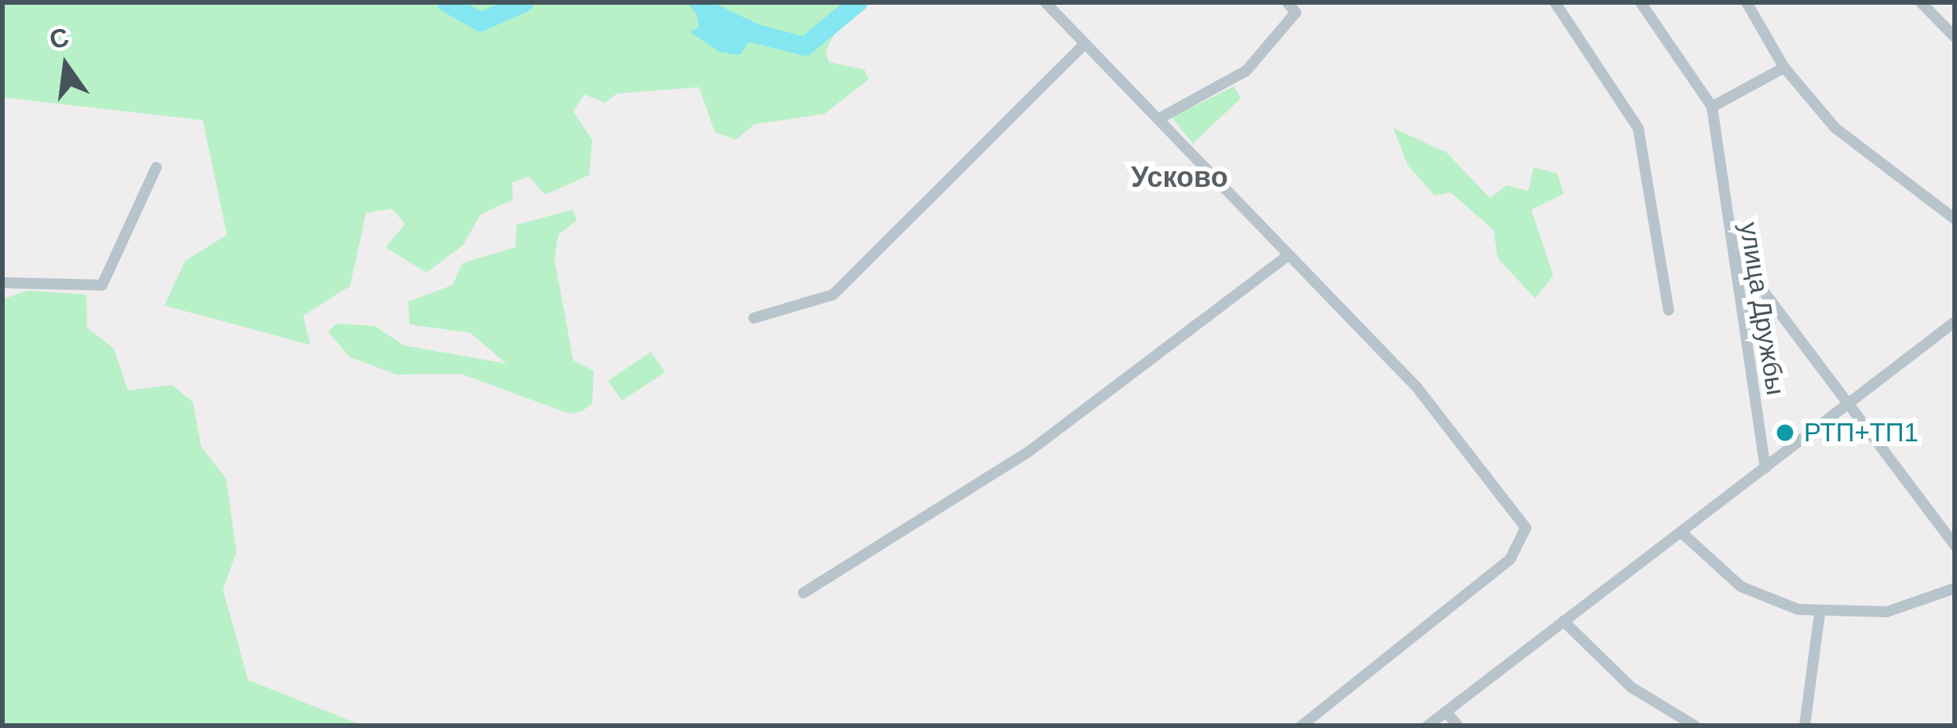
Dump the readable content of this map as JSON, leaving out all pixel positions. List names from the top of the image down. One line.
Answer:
{"streets":{"street":["улица Дружбы"]},"districts":["Усково"],"places":["РТП+ТП1"],"north":"top"}
